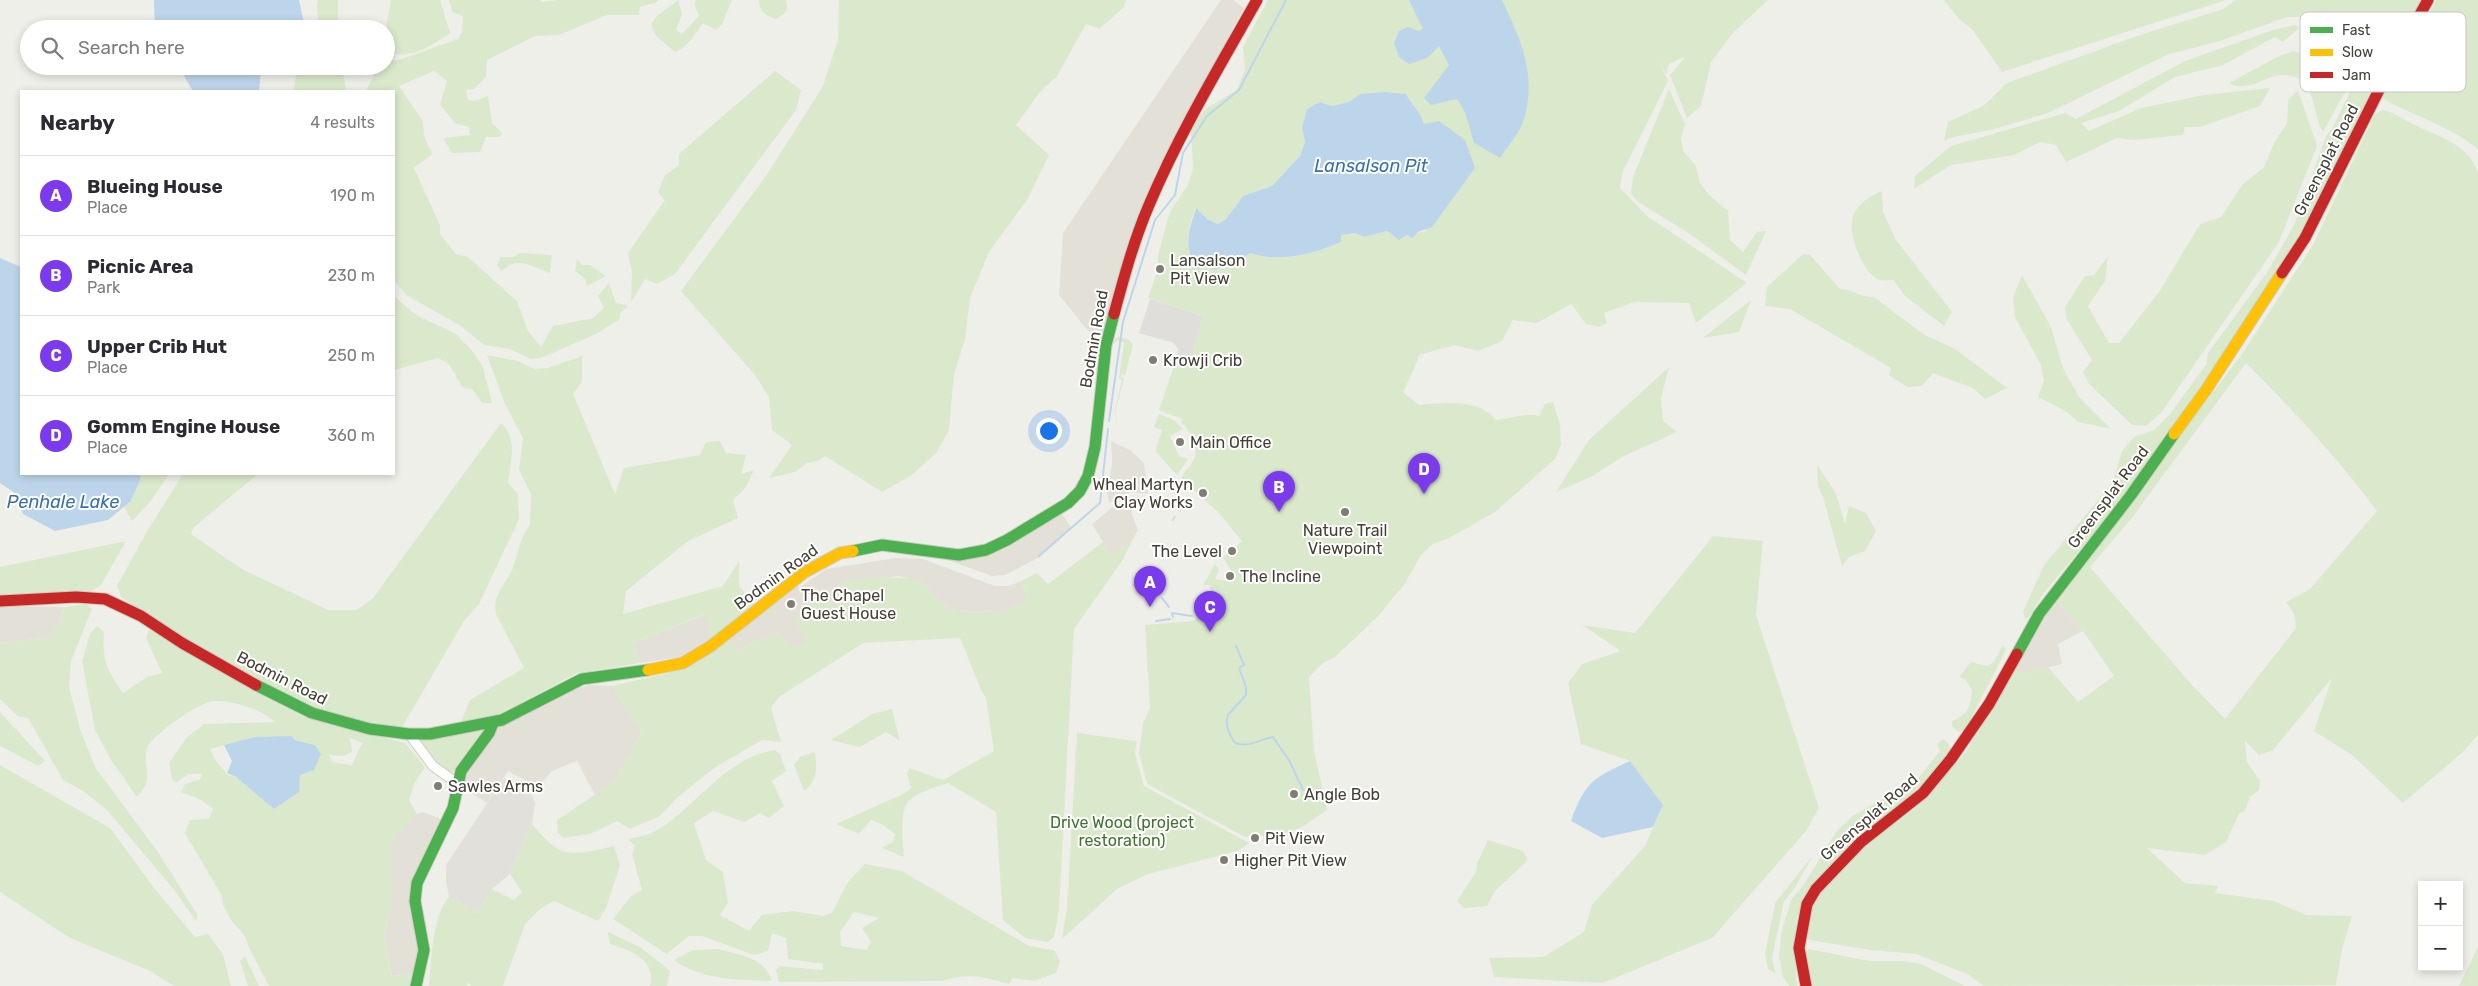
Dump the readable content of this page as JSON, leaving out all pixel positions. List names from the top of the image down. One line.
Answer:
{"streets":{"main road":["Greensplat Road","Bodmin Road"]},"water":["Lansalson Pit","Penhale Lake"],"parks":["Drive Wood (project restoration)"],"places":["Lansalson Pit View","Krowji Crib","Main Office","Wheal Martyn Clay Works","Nature Trail Viewpoint","The Level","The Incline","The Chapel Guest House","Sawles Arms","Angle Bob","Pit View","Higher Pit View"],"legend":["Fast","Slow","Jam"],"page":{"search":"Search here","heading":["Nearby","4 results"],"list":[{"mark":"A","name":"Blueing House","note":"Place","value":"190 m"},{"mark":"B","name":"Picnic Area","note":"Park","value":"230 m"},{"mark":"C","name":"Upper Crib Hut","note":"Place","value":"250 m"},{"mark":"D","name":"Gomm Engine House","note":"Place","value":"360 m"}],"pins":["D","B","A","C"],"map_buttons":["+","−"]}}
